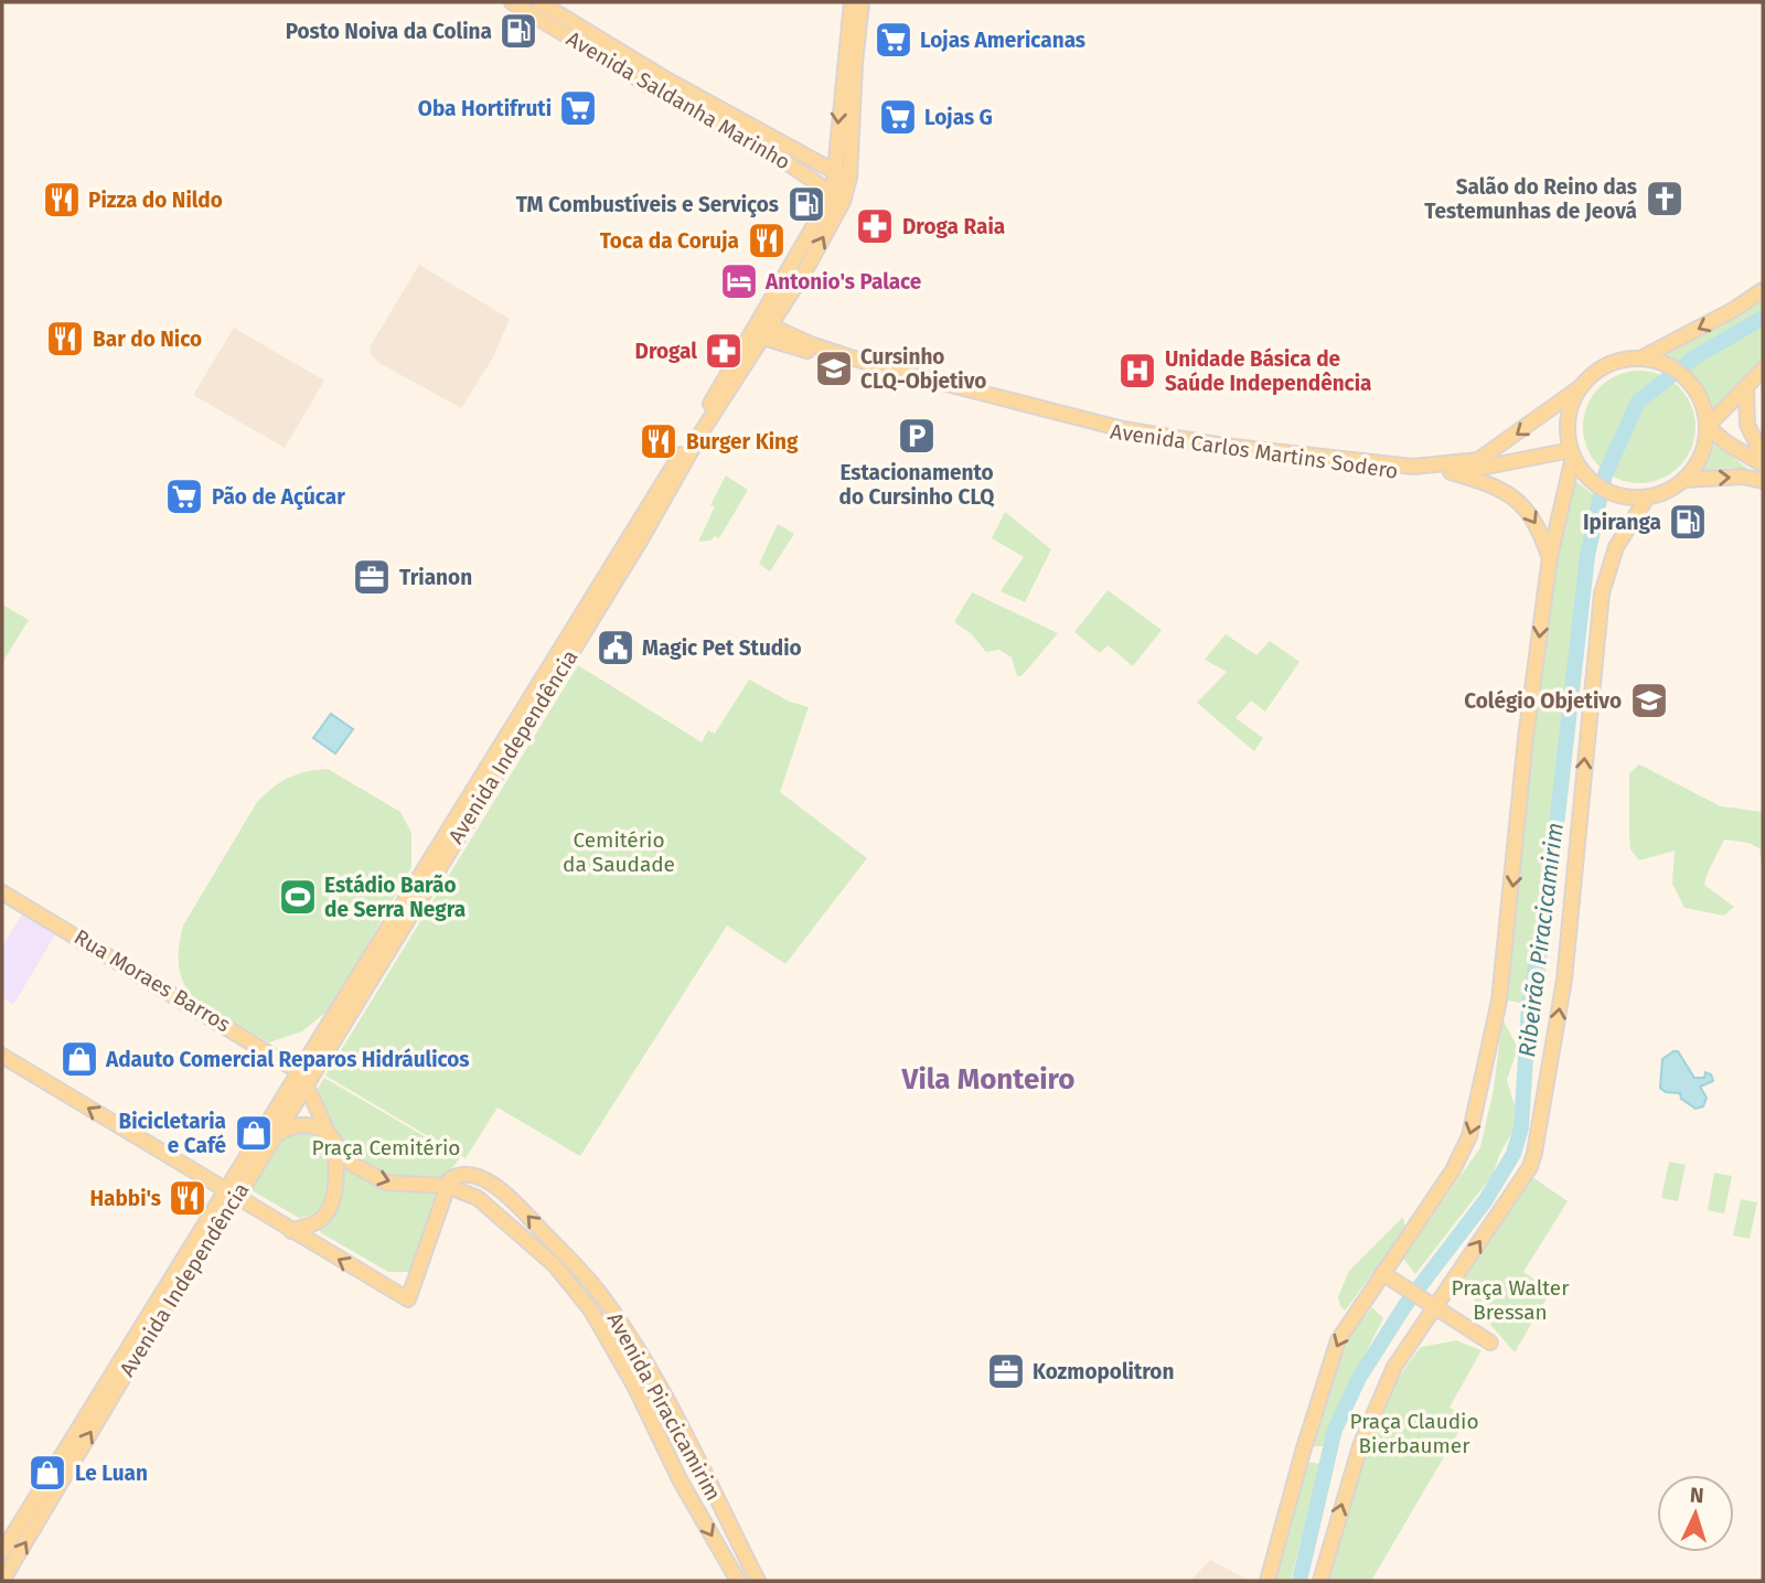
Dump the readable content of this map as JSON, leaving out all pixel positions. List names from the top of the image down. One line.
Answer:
{"streets":{"main road":["Avenida Saldanha Marinho","Avenida Carlos Martins Sodero","Avenida Independência","Rua Moraes Barros","Avenida Piracicamirim"]},"crossings":[["Avenida Saldanha Marinho","Avenida Independência"],["Avenida Carlos Martins Sodero","Avenida Independência"],["Avenida Independência","Rua Moraes Barros"],["Avenida Independência","Avenida Piracicamirim"],["Rua Moraes Barros","Avenida Piracicamirim"]],"districts":["Vila Monteiro"],"water":["Ribeirão Piracicamirim"],"parks":["Cemitério da Saudade","Praça Cemitério","Praça Walter Bressan","Praça Claudio Bierbaumer"],"places":{"fuel station":["Posto Noiva da Colina","TM Combustíveis e Serviços","Ipiranga"],"supermarket":["Lojas Americanas","Oba Hortifruti","Lojas G","Pão de Açúcar"],"church":["Salão do Reino das Testemunhas de Jeová"],"restaurant":["Pizza do Nildo","Toca da Coruja","Bar do Nico","Burger King","Habbi's"],"pharmacy":["Droga Raia","Drogal"],"hotel":["Antonio's Palace"],"school or university":["Cursinho CLQ-Objetivo","Colégio Objetivo"],"hospital":["Unidade Básica de Saúde Independência"],"parking":["Estacionamento do Cursinho CLQ"],"office":["Trianon","Kozmopolitron"],"public building":["Magic Pet Studio"],"sports":["Estádio Barão de Serra Negra"],"shop":["Adauto Comercial Reparos Hidráulicos","Bicicletaria e Café","Le Luan"]},"north":"top"}
